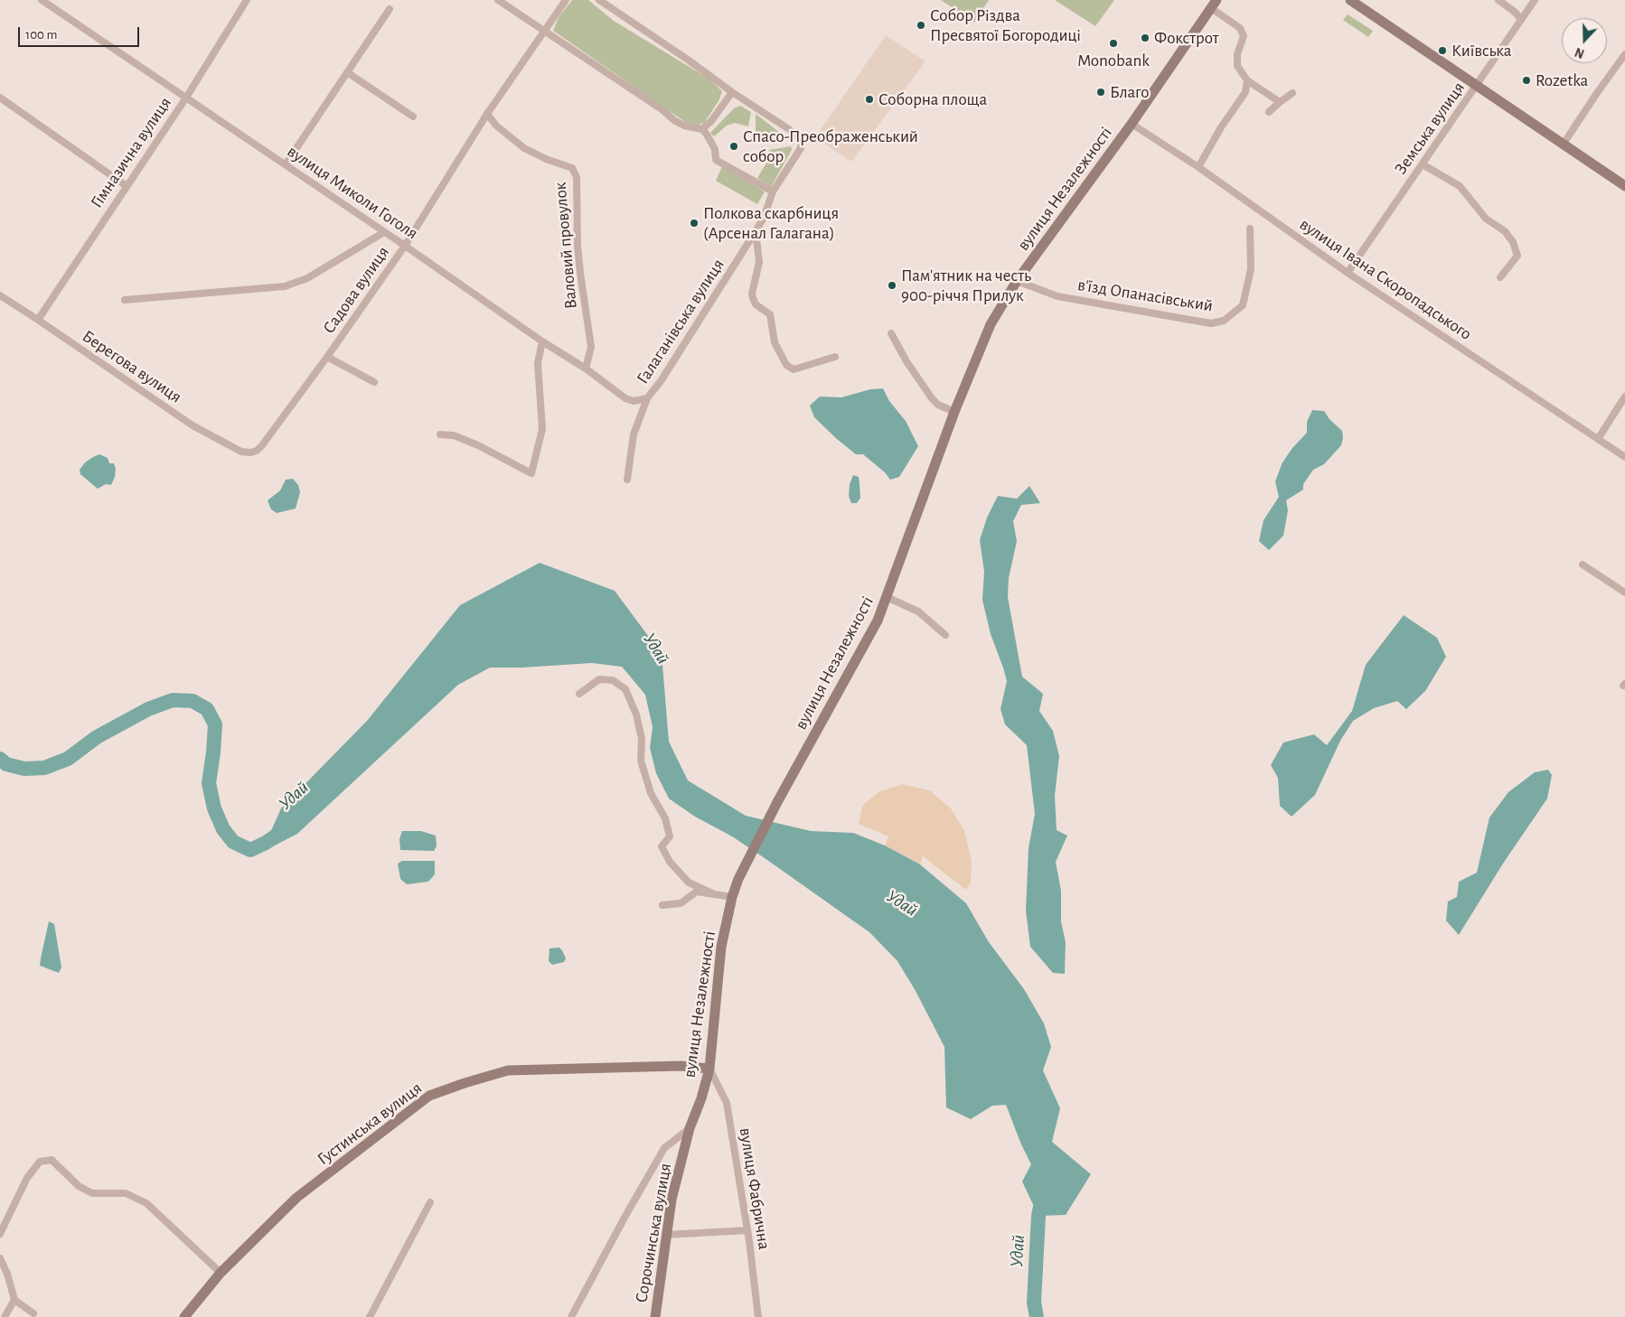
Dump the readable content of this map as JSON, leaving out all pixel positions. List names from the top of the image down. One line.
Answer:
{"streets":{"main road":["вулиця Незалежності","Густинська вулиця","Сорочинська вулиця"],"street":["Земська вулиця","Гімназична вулиця","вулиця Миколи Гоголя","Валовий провулок","вулиця Івана Скоропадського","Садова вулиця","в'їзд Опанасівський","Галаганівська вулиця","Берегова вулиця","вулиця Фабрична"]},"crossings":[["Земська вулиця","вулиця Івана Скоропадського"],["Гімназична вулиця","вулиця Миколи Гоголя"],["Гімназична вулиця","Берегова вулиця"],["вулиця Незалежності","вулиця Івана Скоропадського"],["вулиця Незалежності","в'їзд Опанасівський"],["вулиця Незалежності","Густинська вулиця"],["вулиця Незалежності","вулиця Фабрична"],["вулиця Незалежності","Сорочинська вулиця"],["вулиця Миколи Гоголя","Валовий провулок"],["вулиця Миколи Гоголя","Садова вулиця"],["вулиця Миколи Гоголя","Галаганівська вулиця"],["Валовий провулок","Садова вулиця"],["Садова вулиця","Берегова вулиця"],["Густинська вулиця","вулиця Фабрична"]],"water":["Удай"],"places":["Собор Різдва Пресвятої Богородиці","Фокстрот","Monobank","Київська","Rozetka","Благо","Соборна площа","Спасо-Преображенський собор","Полкова скарбниця (Арсенал Галагана)","Пам'ятник на честь 900-річчя Прилук"],"scale_bar":"100 m","north":"bottom"}
